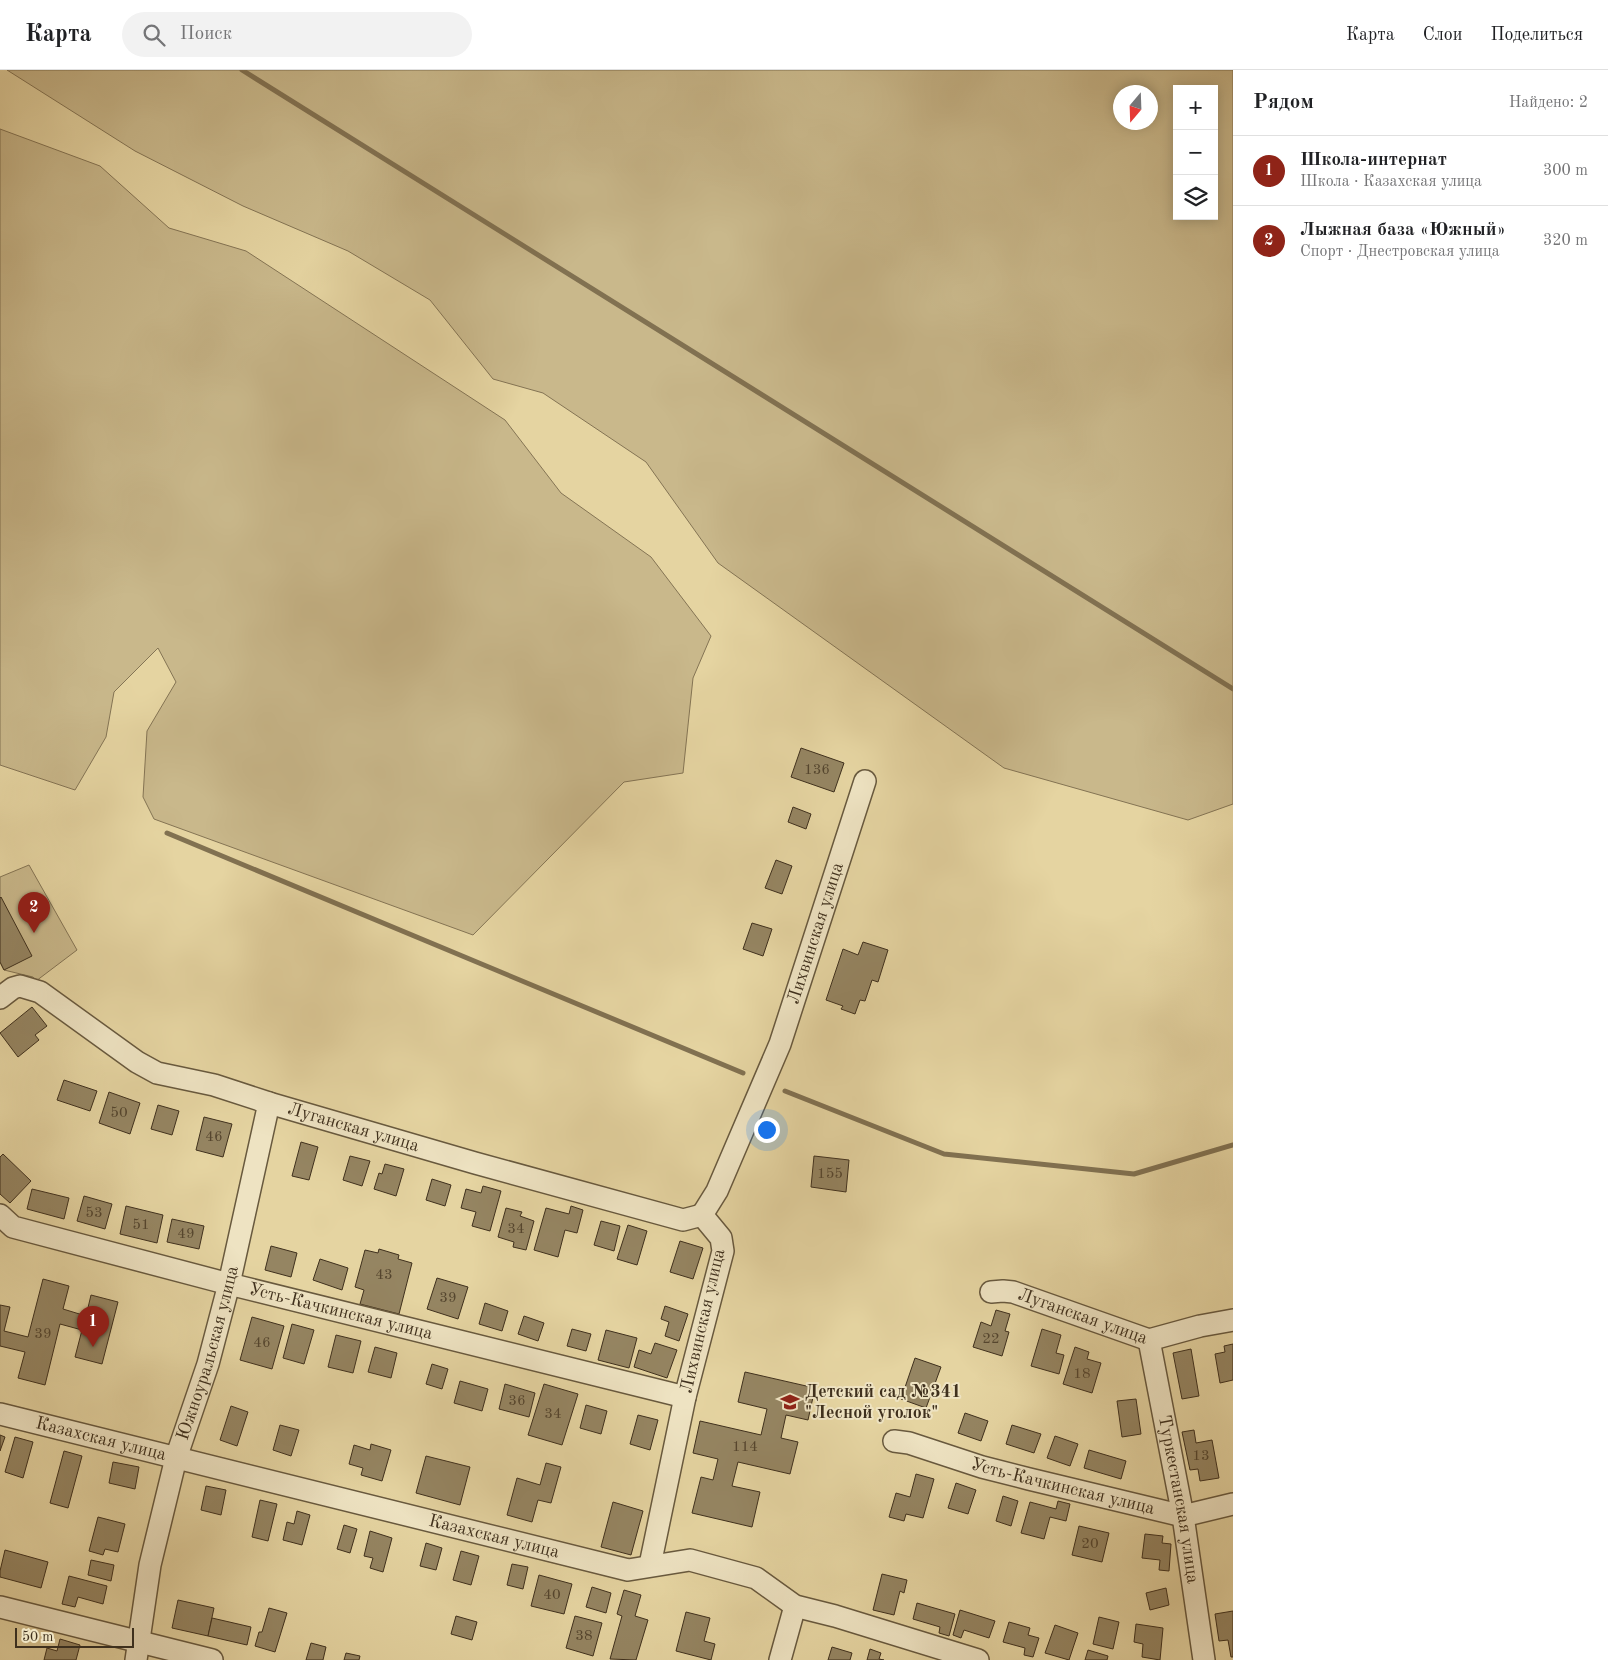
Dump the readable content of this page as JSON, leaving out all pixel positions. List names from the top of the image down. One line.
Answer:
{"streets":{"street":["Лихвинская улица","Луганская улица","Усть-Качкинская улица","Южноуральская улица","Казахская улица","Туркестанская улица"]},"crossings":[["Лихвинская улица","Луганская улица"],["Лихвинская улица","Усть-Качкинская улица"],["Лихвинская улица","Казахская улица"],["Луганская улица","Южноуральская улица"],["Луганская улица","Туркестанская улица"],["Усть-Качкинская улица","Южноуральская улица"],["Усть-Качкинская улица","Туркестанская улица"],["Южноуральская улица","Казахская улица"]],"places":{"school or university":["Детский сад №341 \"Лесной уголок\""]},"house_numbers":["136","50","46","155","53","51","34","49","43","39","39","22","46","18","36","34","114","13","20","40","38"],"scale_bar":"50 m","north":"bottom","page":{"header":"Карта","search":"Поиск","nav":["Карта","Слои","Поделиться"],"heading":["Рядом","Найдено: 2"],"map_buttons":["+","−"],"list":[{"mark":"1","name":"Школа-интернат","note":"Школа · Казахская улица","value":"300 m"},{"mark":"2","name":"Лыжная база «Южный»","note":"Спорт · Днестровская улица","value":"320 m"}],"pins":["2","1"],"scale":"50 m"}}
